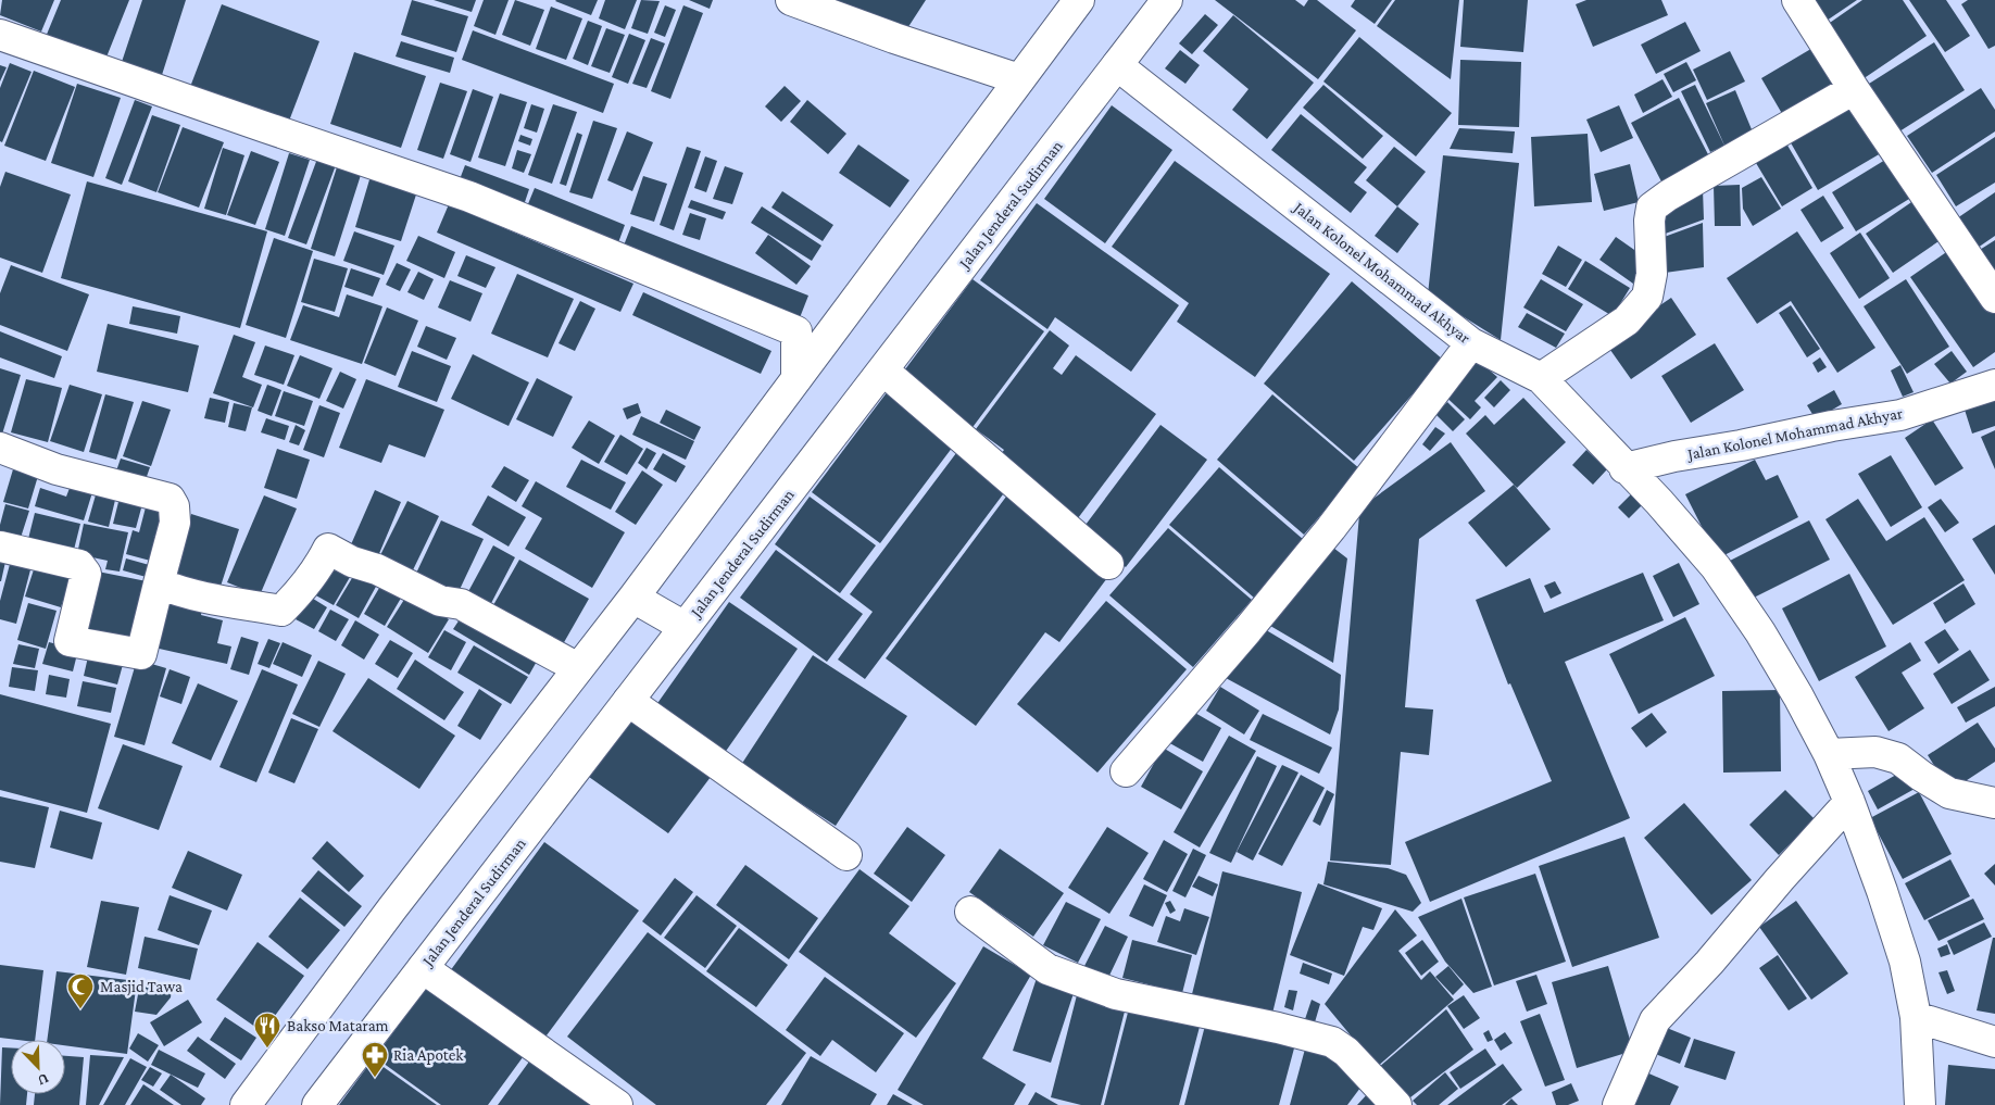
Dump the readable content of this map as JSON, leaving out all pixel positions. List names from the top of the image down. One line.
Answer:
{"streets":{"street":["Jalan Jenderal Sudirman","Jalan Kolonel Mohammad Akhyar"]},"crossings":[["Jalan Jenderal Sudirman","Jalan Kolonel Mohammad Akhyar"]],"places":{"mosque":["Masjid Tawa"],"restaurant":["Bakso Mataram"],"pharmacy":["Ria Apotek"]},"north":"bottom right"}
